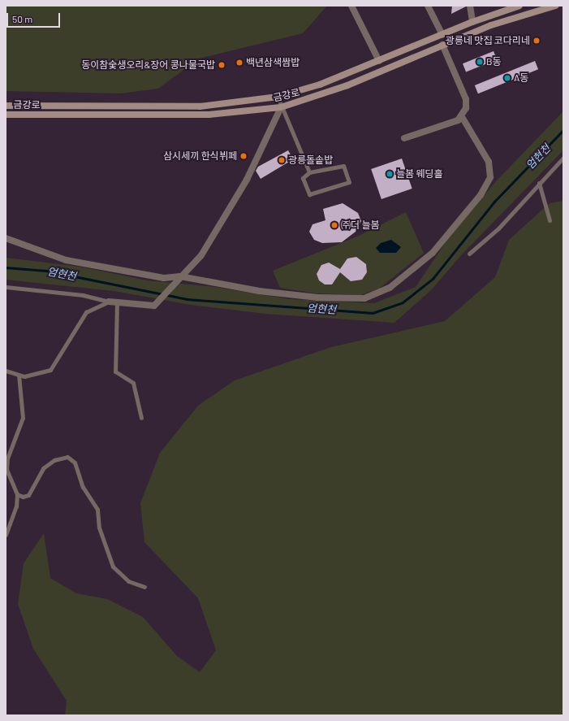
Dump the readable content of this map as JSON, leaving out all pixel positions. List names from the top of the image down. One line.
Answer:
{"streets":{"main road":["금강로"]},"water":["엄현천"],"places":["광릉네 맛집 코다리네","B동","백년삼색쌈밥","동이참숯생오리&장어 콩나물국밥","A동","삼시세끼 한식뷔페","광릉돌솥밥","늘봄 웨딩홀","㈜더 늘봄"],"scale_bar":"50 m"}
